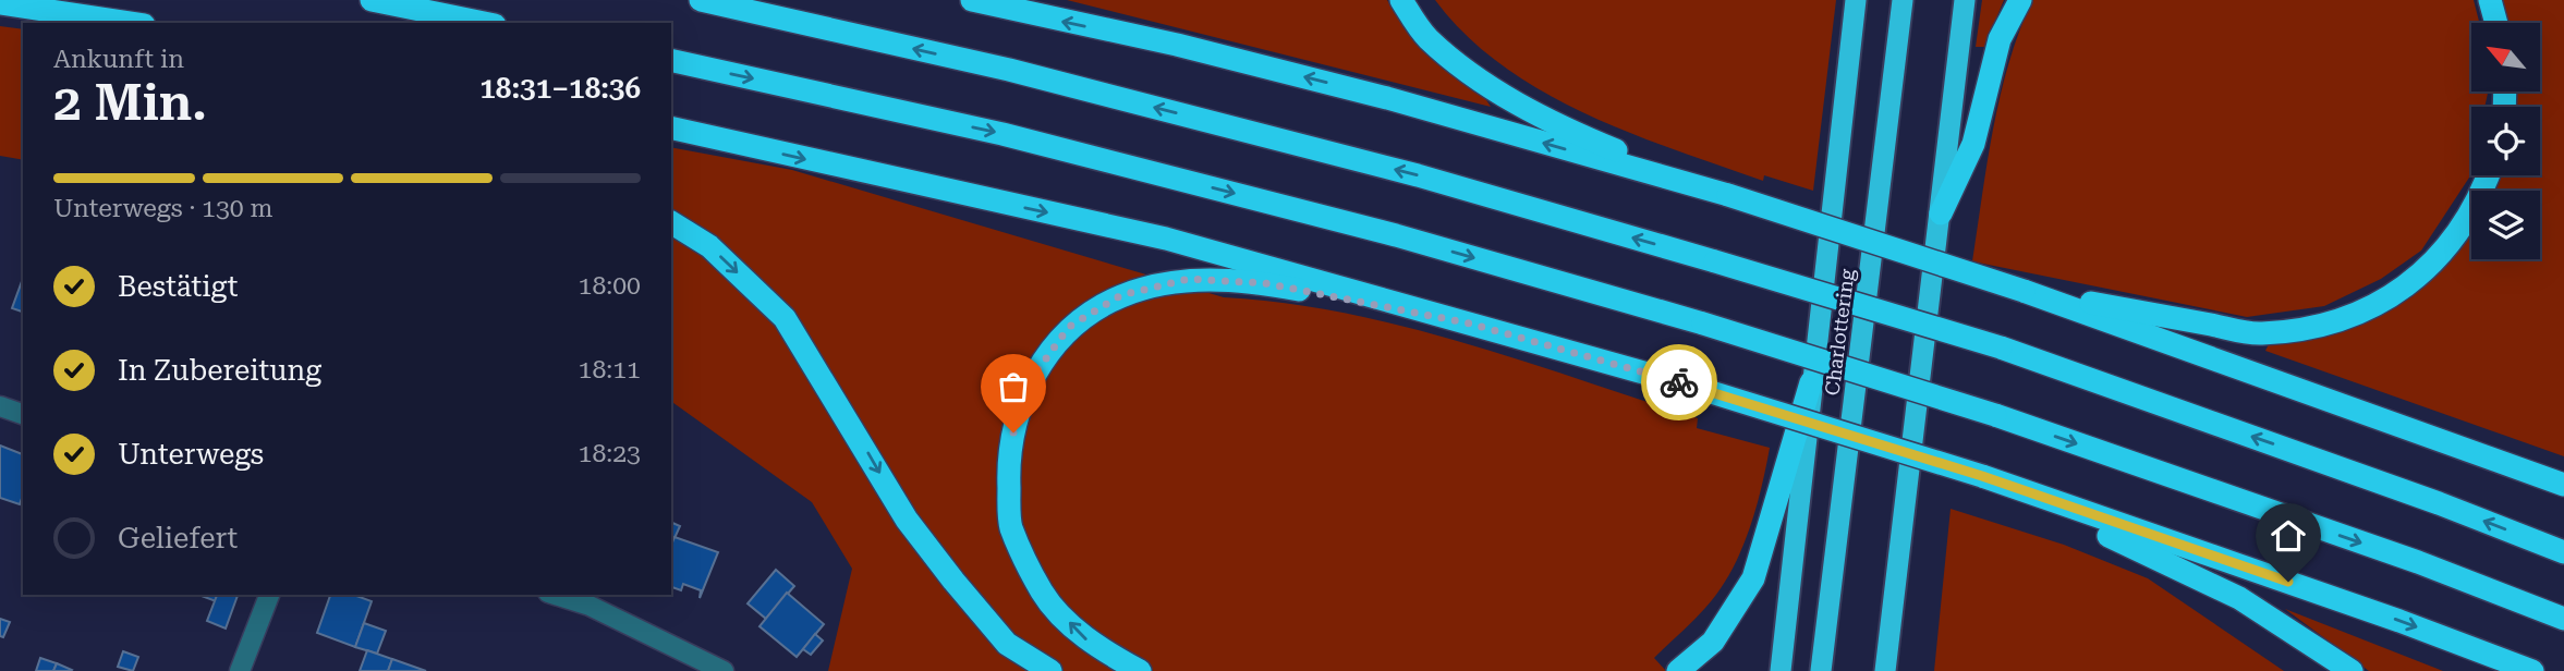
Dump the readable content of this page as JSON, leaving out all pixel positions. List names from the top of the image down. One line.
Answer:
{"streets":{"highway":["Charlottering"]},"north":"top left","page":{"heading":["2 Min.","Ankunft in","18:31–18:36"],"bar":"Unterwegs · 130 m","list":[["Bestätigt","18:00"],["In Zubereitung","18:11"],["Unterwegs","18:23"],"Geliefert"]}}
